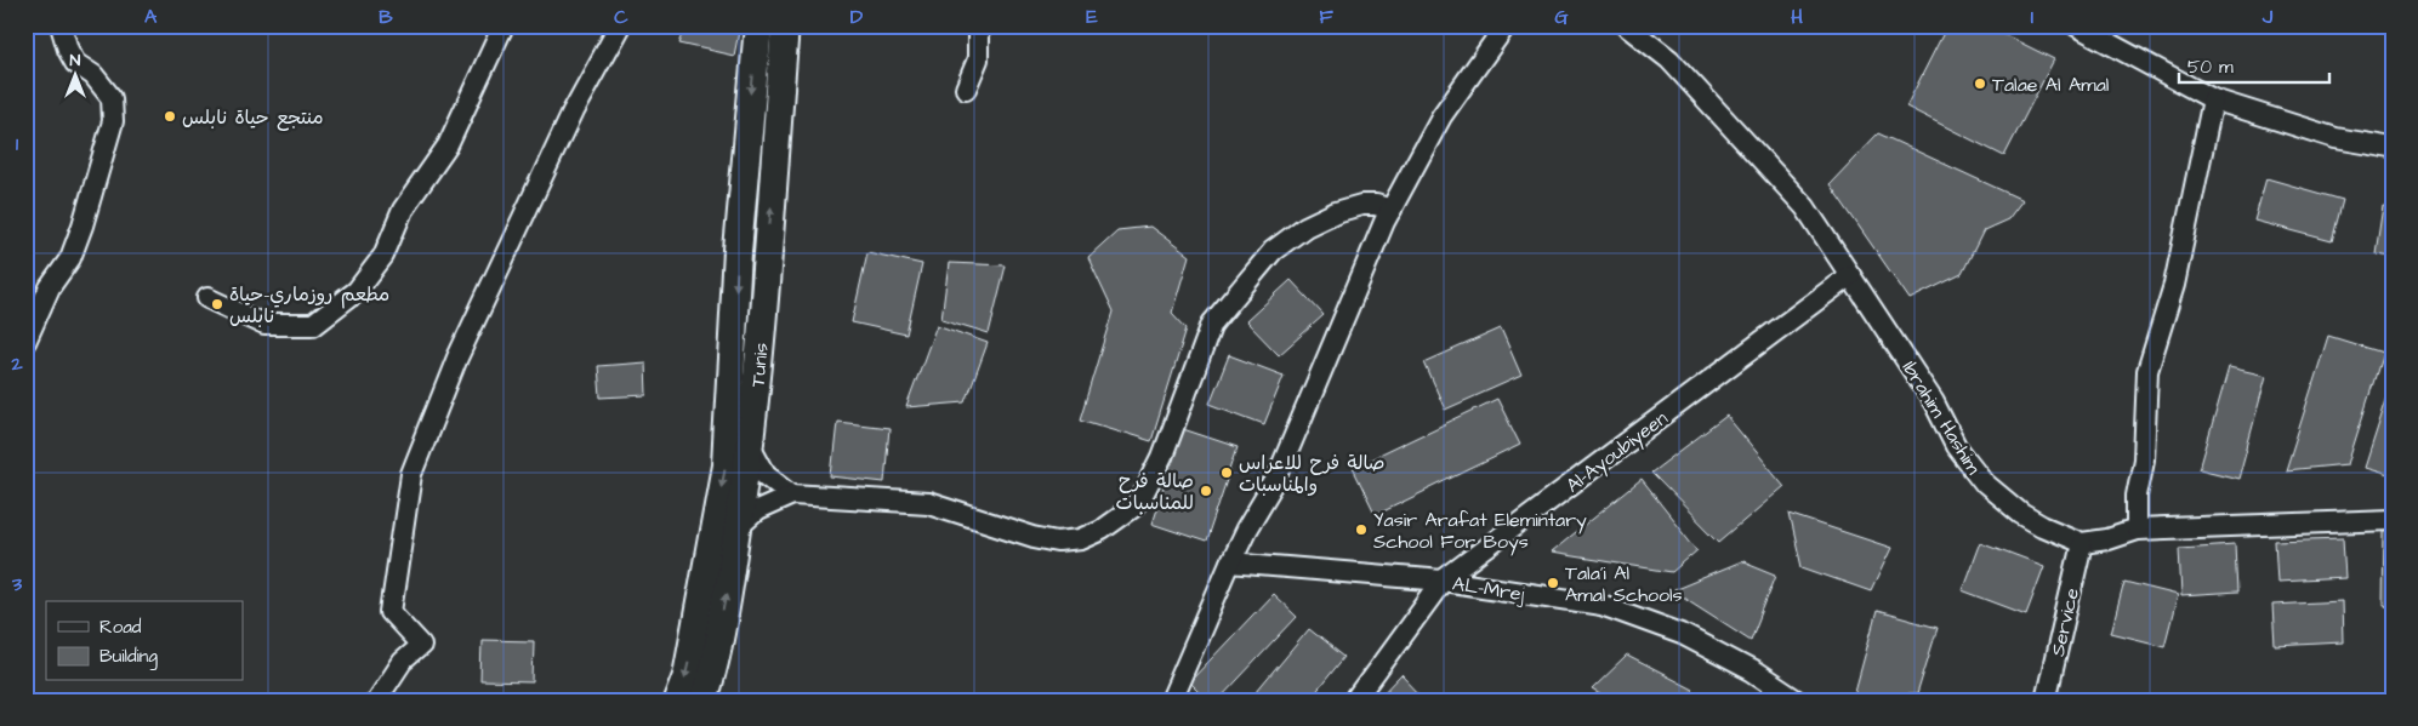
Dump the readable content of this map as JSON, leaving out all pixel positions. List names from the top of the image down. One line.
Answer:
{"streets":{"main road":["Tunis"],"street":["Ibrahim Hashim","Al-Ayoubiyeen","AL-Mrej","Service"]},"crossings":[["Ibrahim Hashim","Al-Ayoubiyeen"],["Ibrahim Hashim","Service"],["Al-Ayoubiyeen","AL-Mrej"]],"places":["Talae Al Amal","منتجع حياة نابلس","مطعم روزماري-حياة نابلس","صالة فرح للاعراس والمناسبات","صالة فرح للمناسبات","Yasir Arafat Elemintary School For Boys","Tala'i Al Amal Schools"],"legend":["Road","Building"],"scale_bar":"50 m","north":"top","grid":{"columns":["A","B","C","D","E","F","G","H","I","J"],"rows":["1","2","3"]}}
